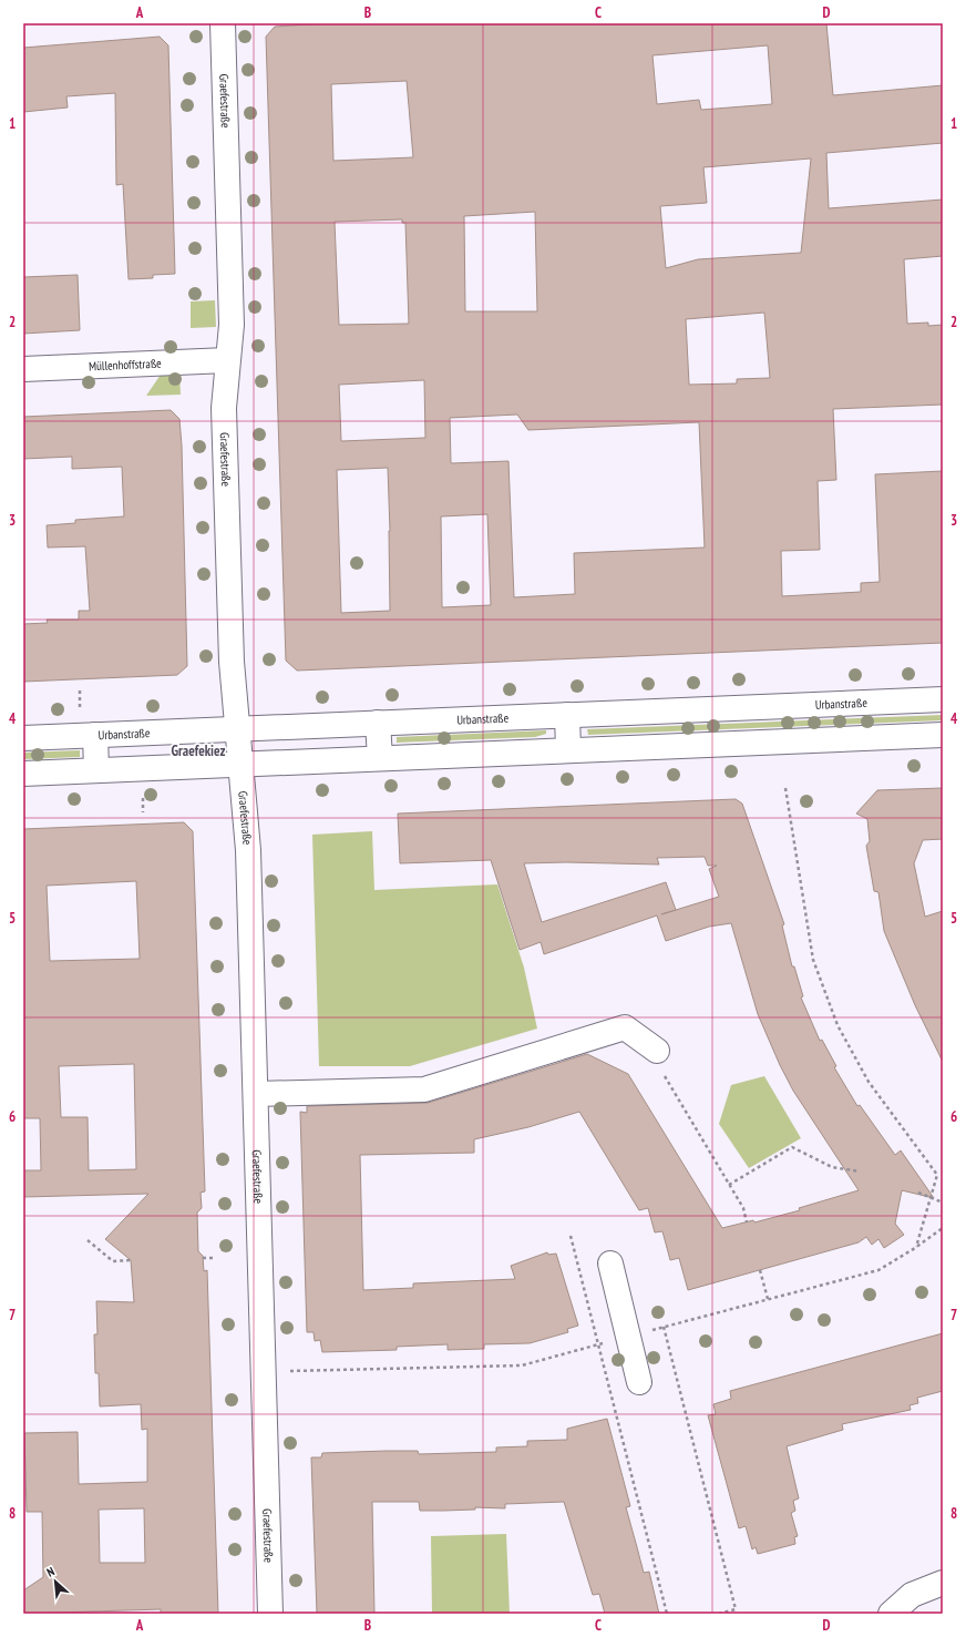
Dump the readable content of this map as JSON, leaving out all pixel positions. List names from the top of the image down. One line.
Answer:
{"streets":{"main road":["Graefestraße","Müllenhoffstraße","Urbanstraße"]},"crossings":[["Graefestraße","Müllenhoffstraße"],["Graefestraße","Urbanstraße"]],"districts":["Graefekiez"],"north":"top left","grid":{"columns":["A","B","C","D"],"rows":["1","2","3","4","5","6","7","8"]}}
